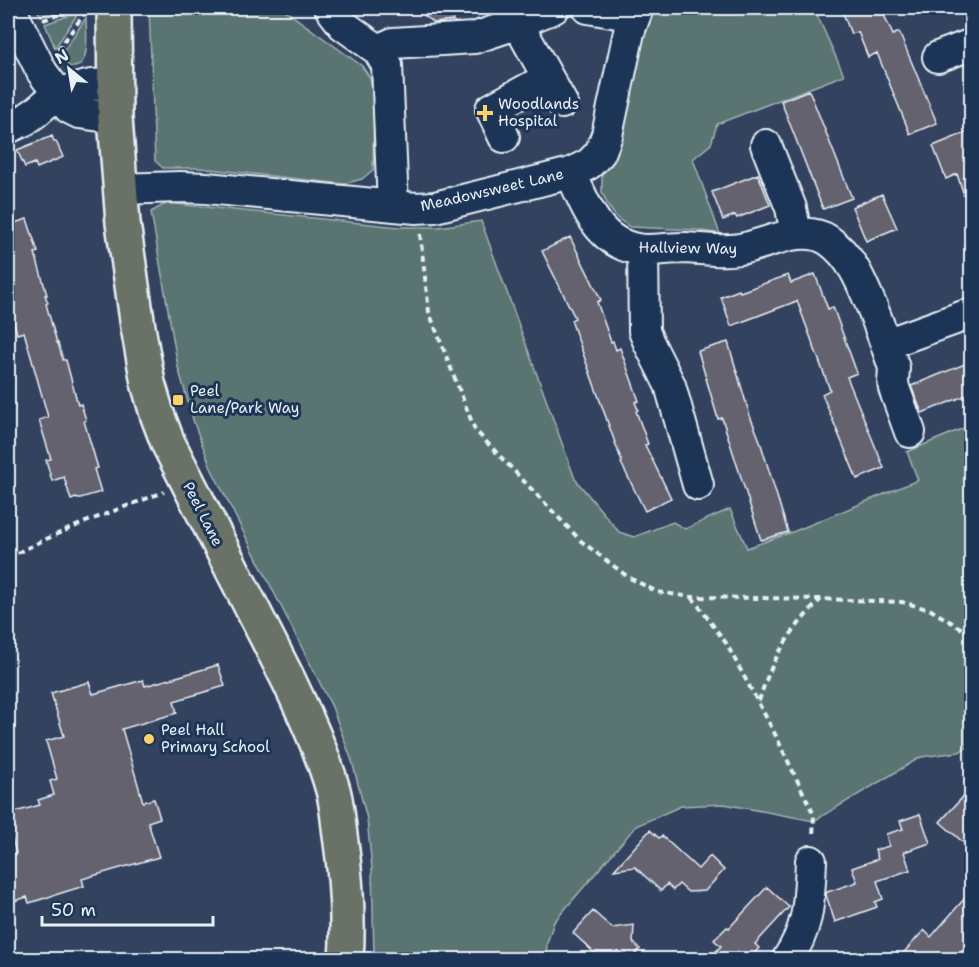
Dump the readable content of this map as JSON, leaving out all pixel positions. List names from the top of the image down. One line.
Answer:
{"streets":{"main road":["Peel Lane"],"street":["Meadowsweet Lane","Hallview Way"]},"crossings":[["Meadowsweet Lane","Hallview Way"],["Meadowsweet Lane","Peel Lane"]],"places":{"health":["Woodlands Hospital"],"transit":["Peel Lane/Park Way"],"other":["Peel Hall Primary School"]},"scale_bar":"50 m","north":"top left"}
